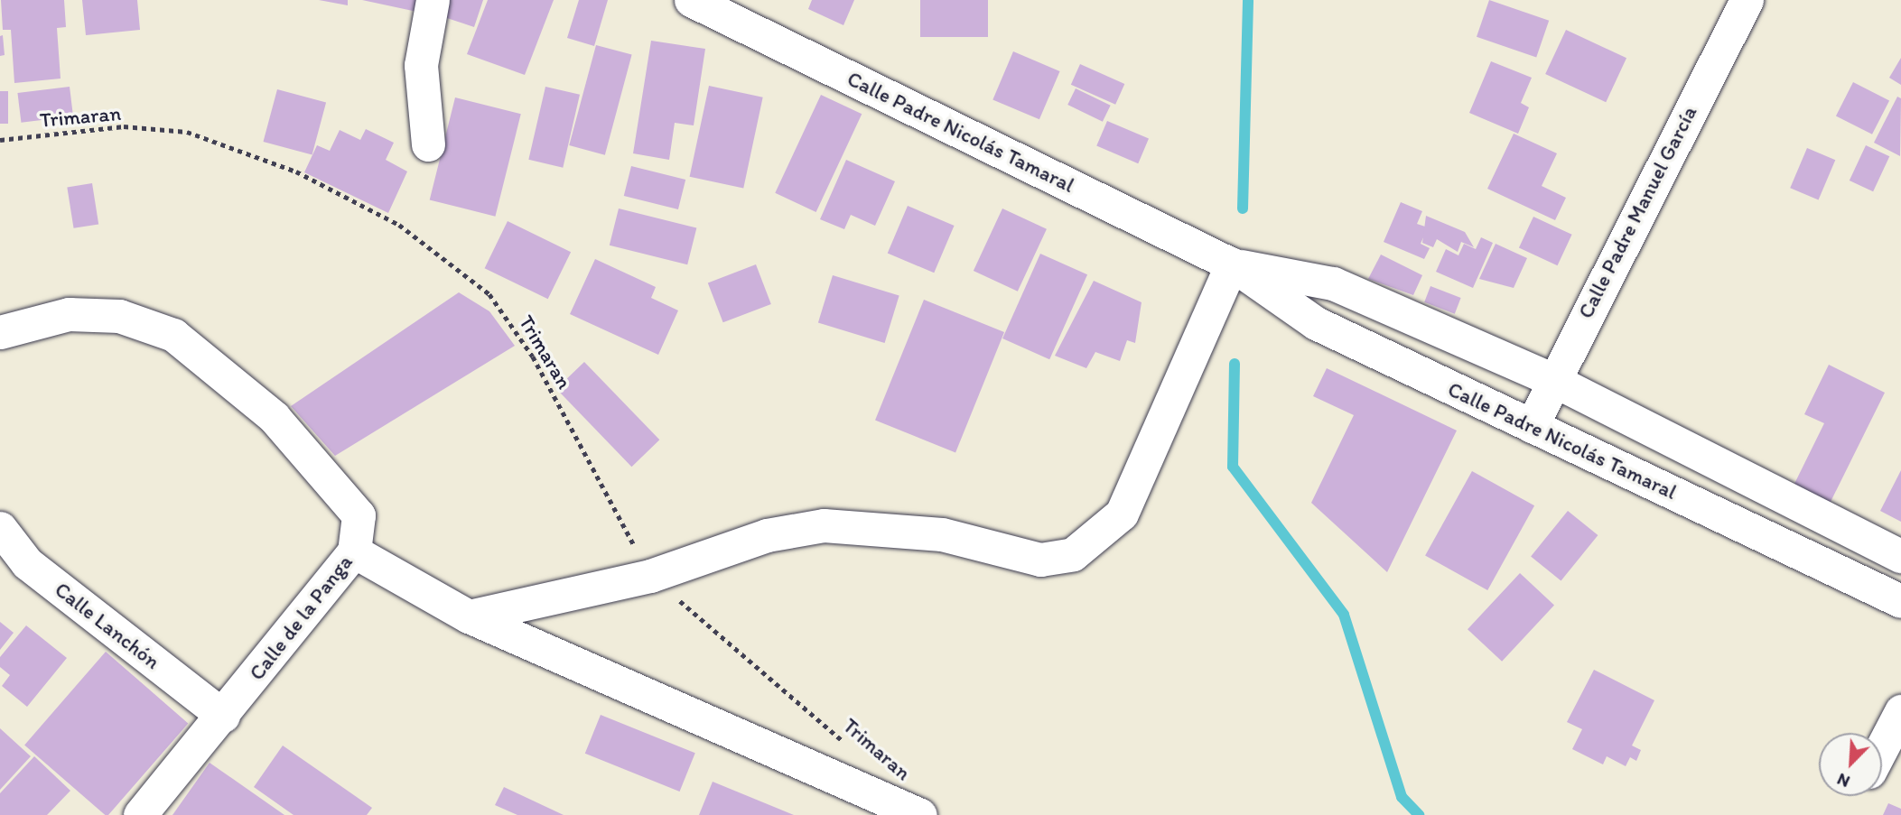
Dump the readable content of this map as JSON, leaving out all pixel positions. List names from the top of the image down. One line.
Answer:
{"streets":{"street":["Calle Padre Nicolás Tamaral","Calle Padre Manuel García","Calle de la Panga","Calle Lanchón"],"path":["Trimaran"]},"crossings":[["Calle Padre Nicolás Tamaral","Calle Padre Manuel García"],["Calle de la Panga","Calle Lanchón"]],"north":"bottom left"}
